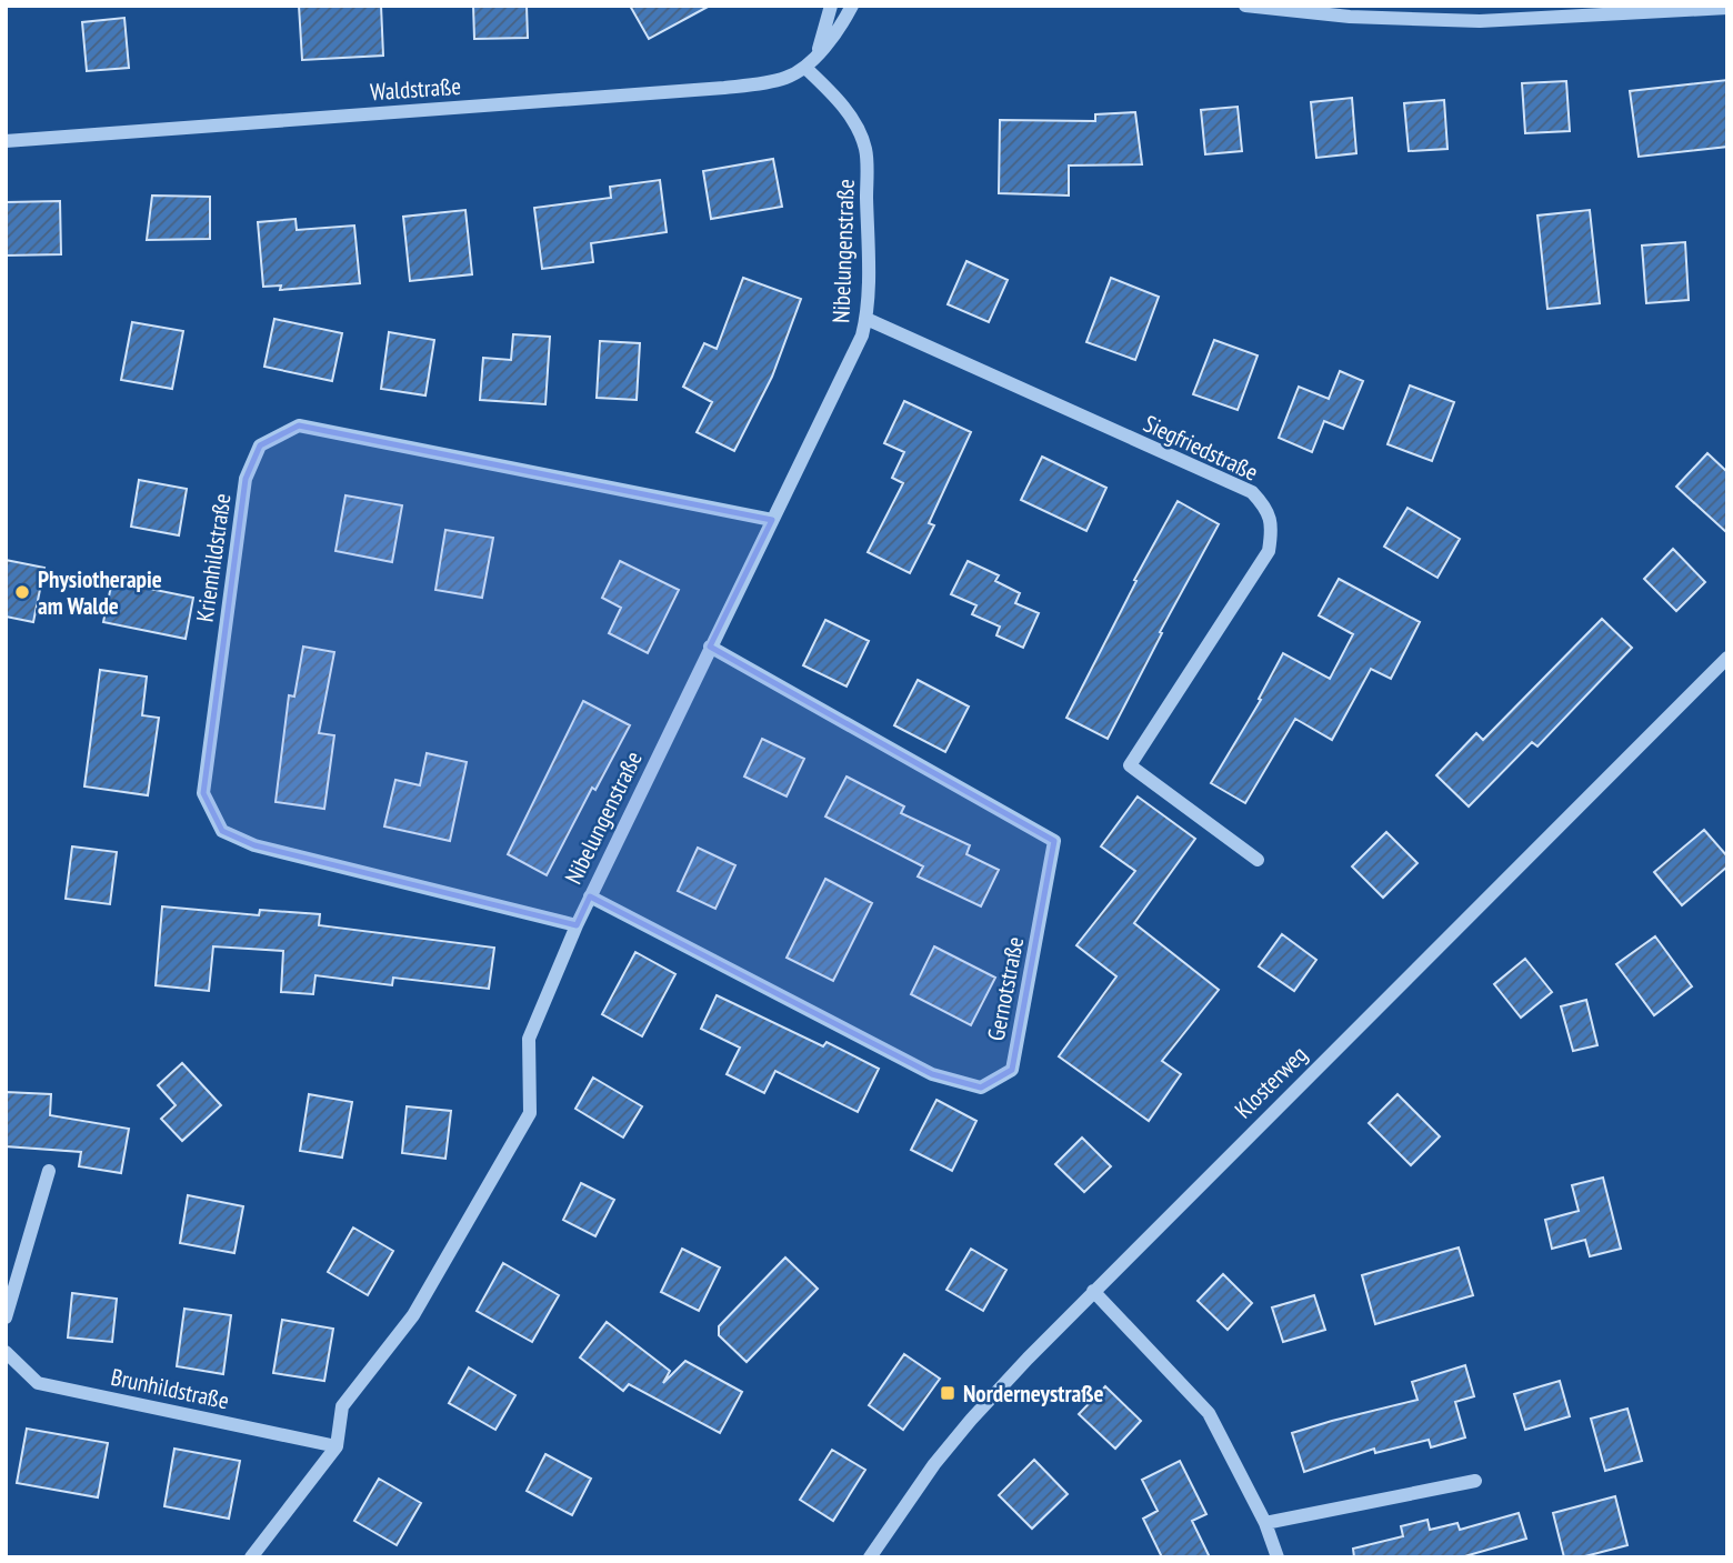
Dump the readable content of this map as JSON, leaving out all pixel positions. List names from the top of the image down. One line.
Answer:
{"streets":{"street":["Waldstraße","Nibelungenstraße","Siegfriedstraße","Kriemhildstraße","Gernotstraße","Klosterweg","Brunhildstraße"]},"crossings":[["Waldstraße","Nibelungenstraße"],["Nibelungenstraße","Siegfriedstraße"],["Nibelungenstraße","Kriemhildstraße"],["Nibelungenstraße","Gernotstraße"],["Nibelungenstraße","Brunhildstraße"]],"places":{"other":["Physiotherapie am Walde"],"transit":["Norderneystraße"]}}
